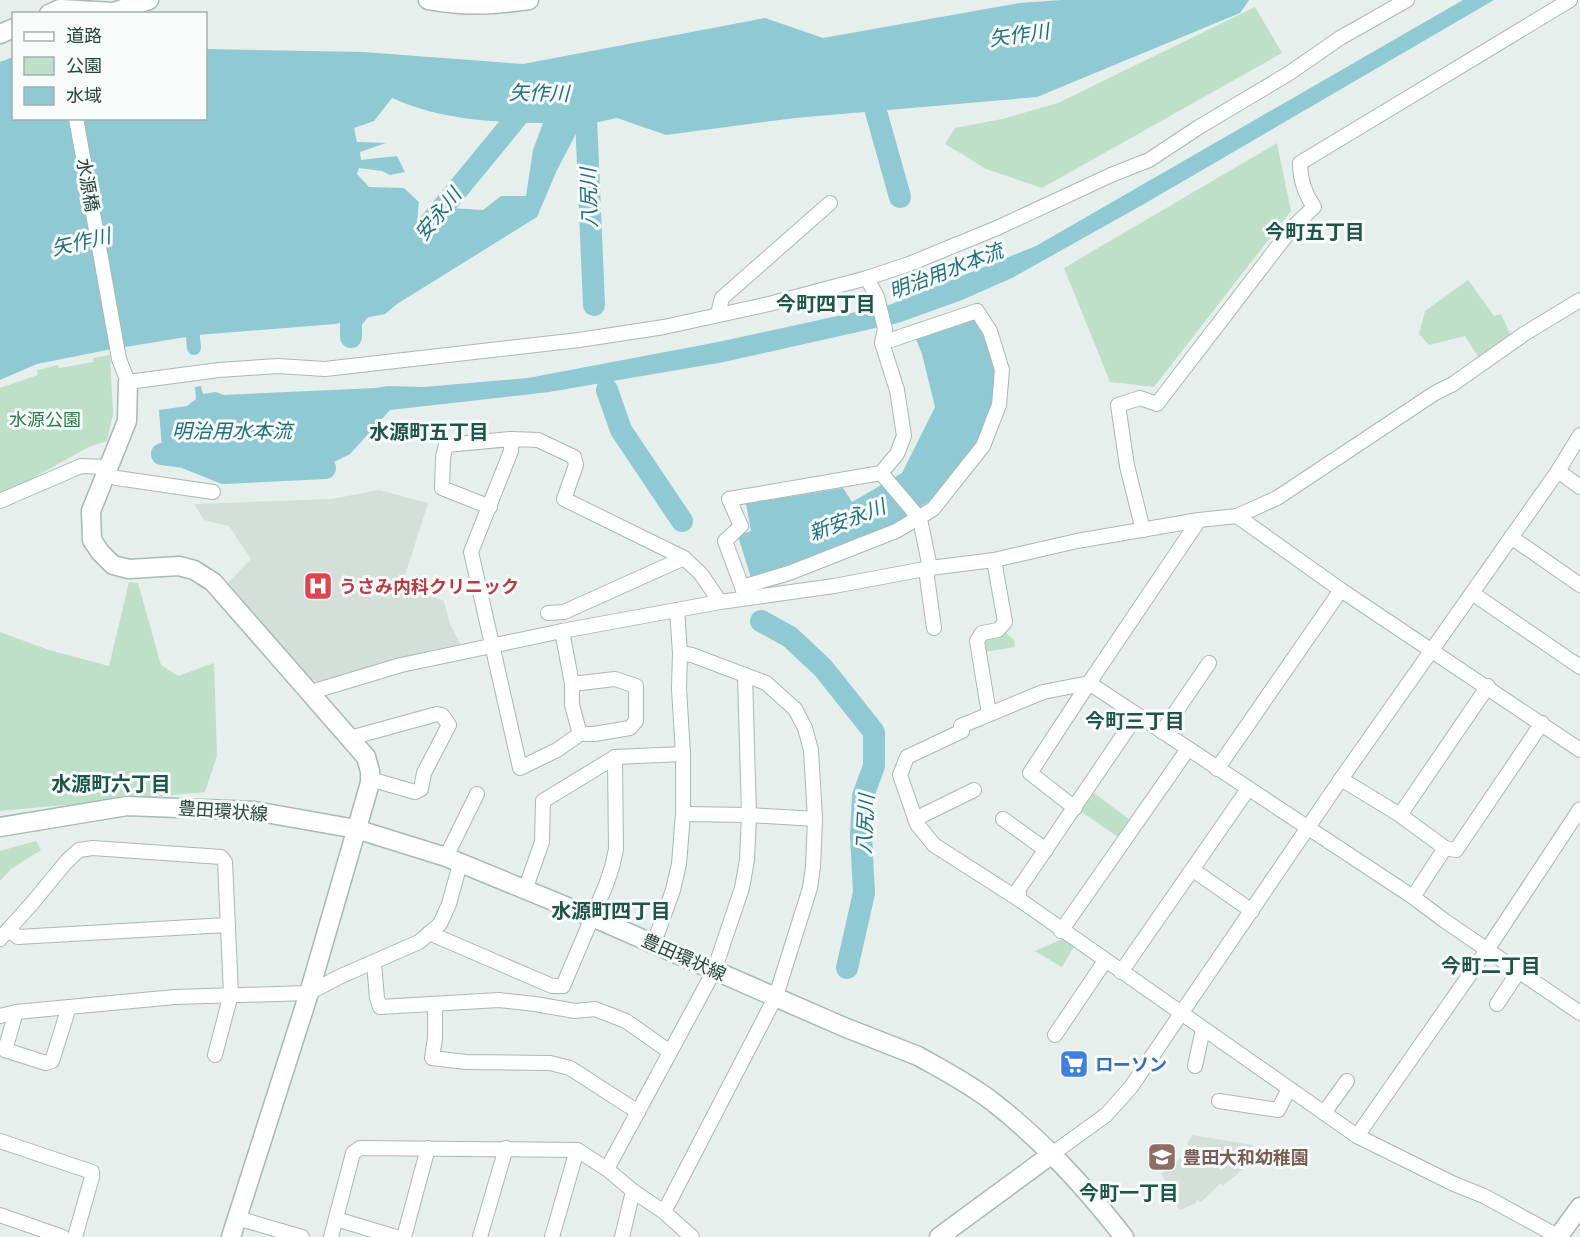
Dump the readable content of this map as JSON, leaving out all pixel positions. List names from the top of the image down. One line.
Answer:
{"streets":{"main road":["豊田環状線"],"street":["水源橋"]},"districts":["今町五丁目","今町四丁目","水源町五丁目","今町三丁目","水源町六丁目","水源町四丁目","今町二丁目","今町一丁目"],"water":["矢作川","八尻川","安永川","明治用水本流","新安永川"],"parks":["水源公園"],"places":{"hospital":["うさみ内科クリニック"],"supermarket":["ローソン"],"school or university":["豊田大和幼稚園"]},"legend":["道路","公園","水域"]}
